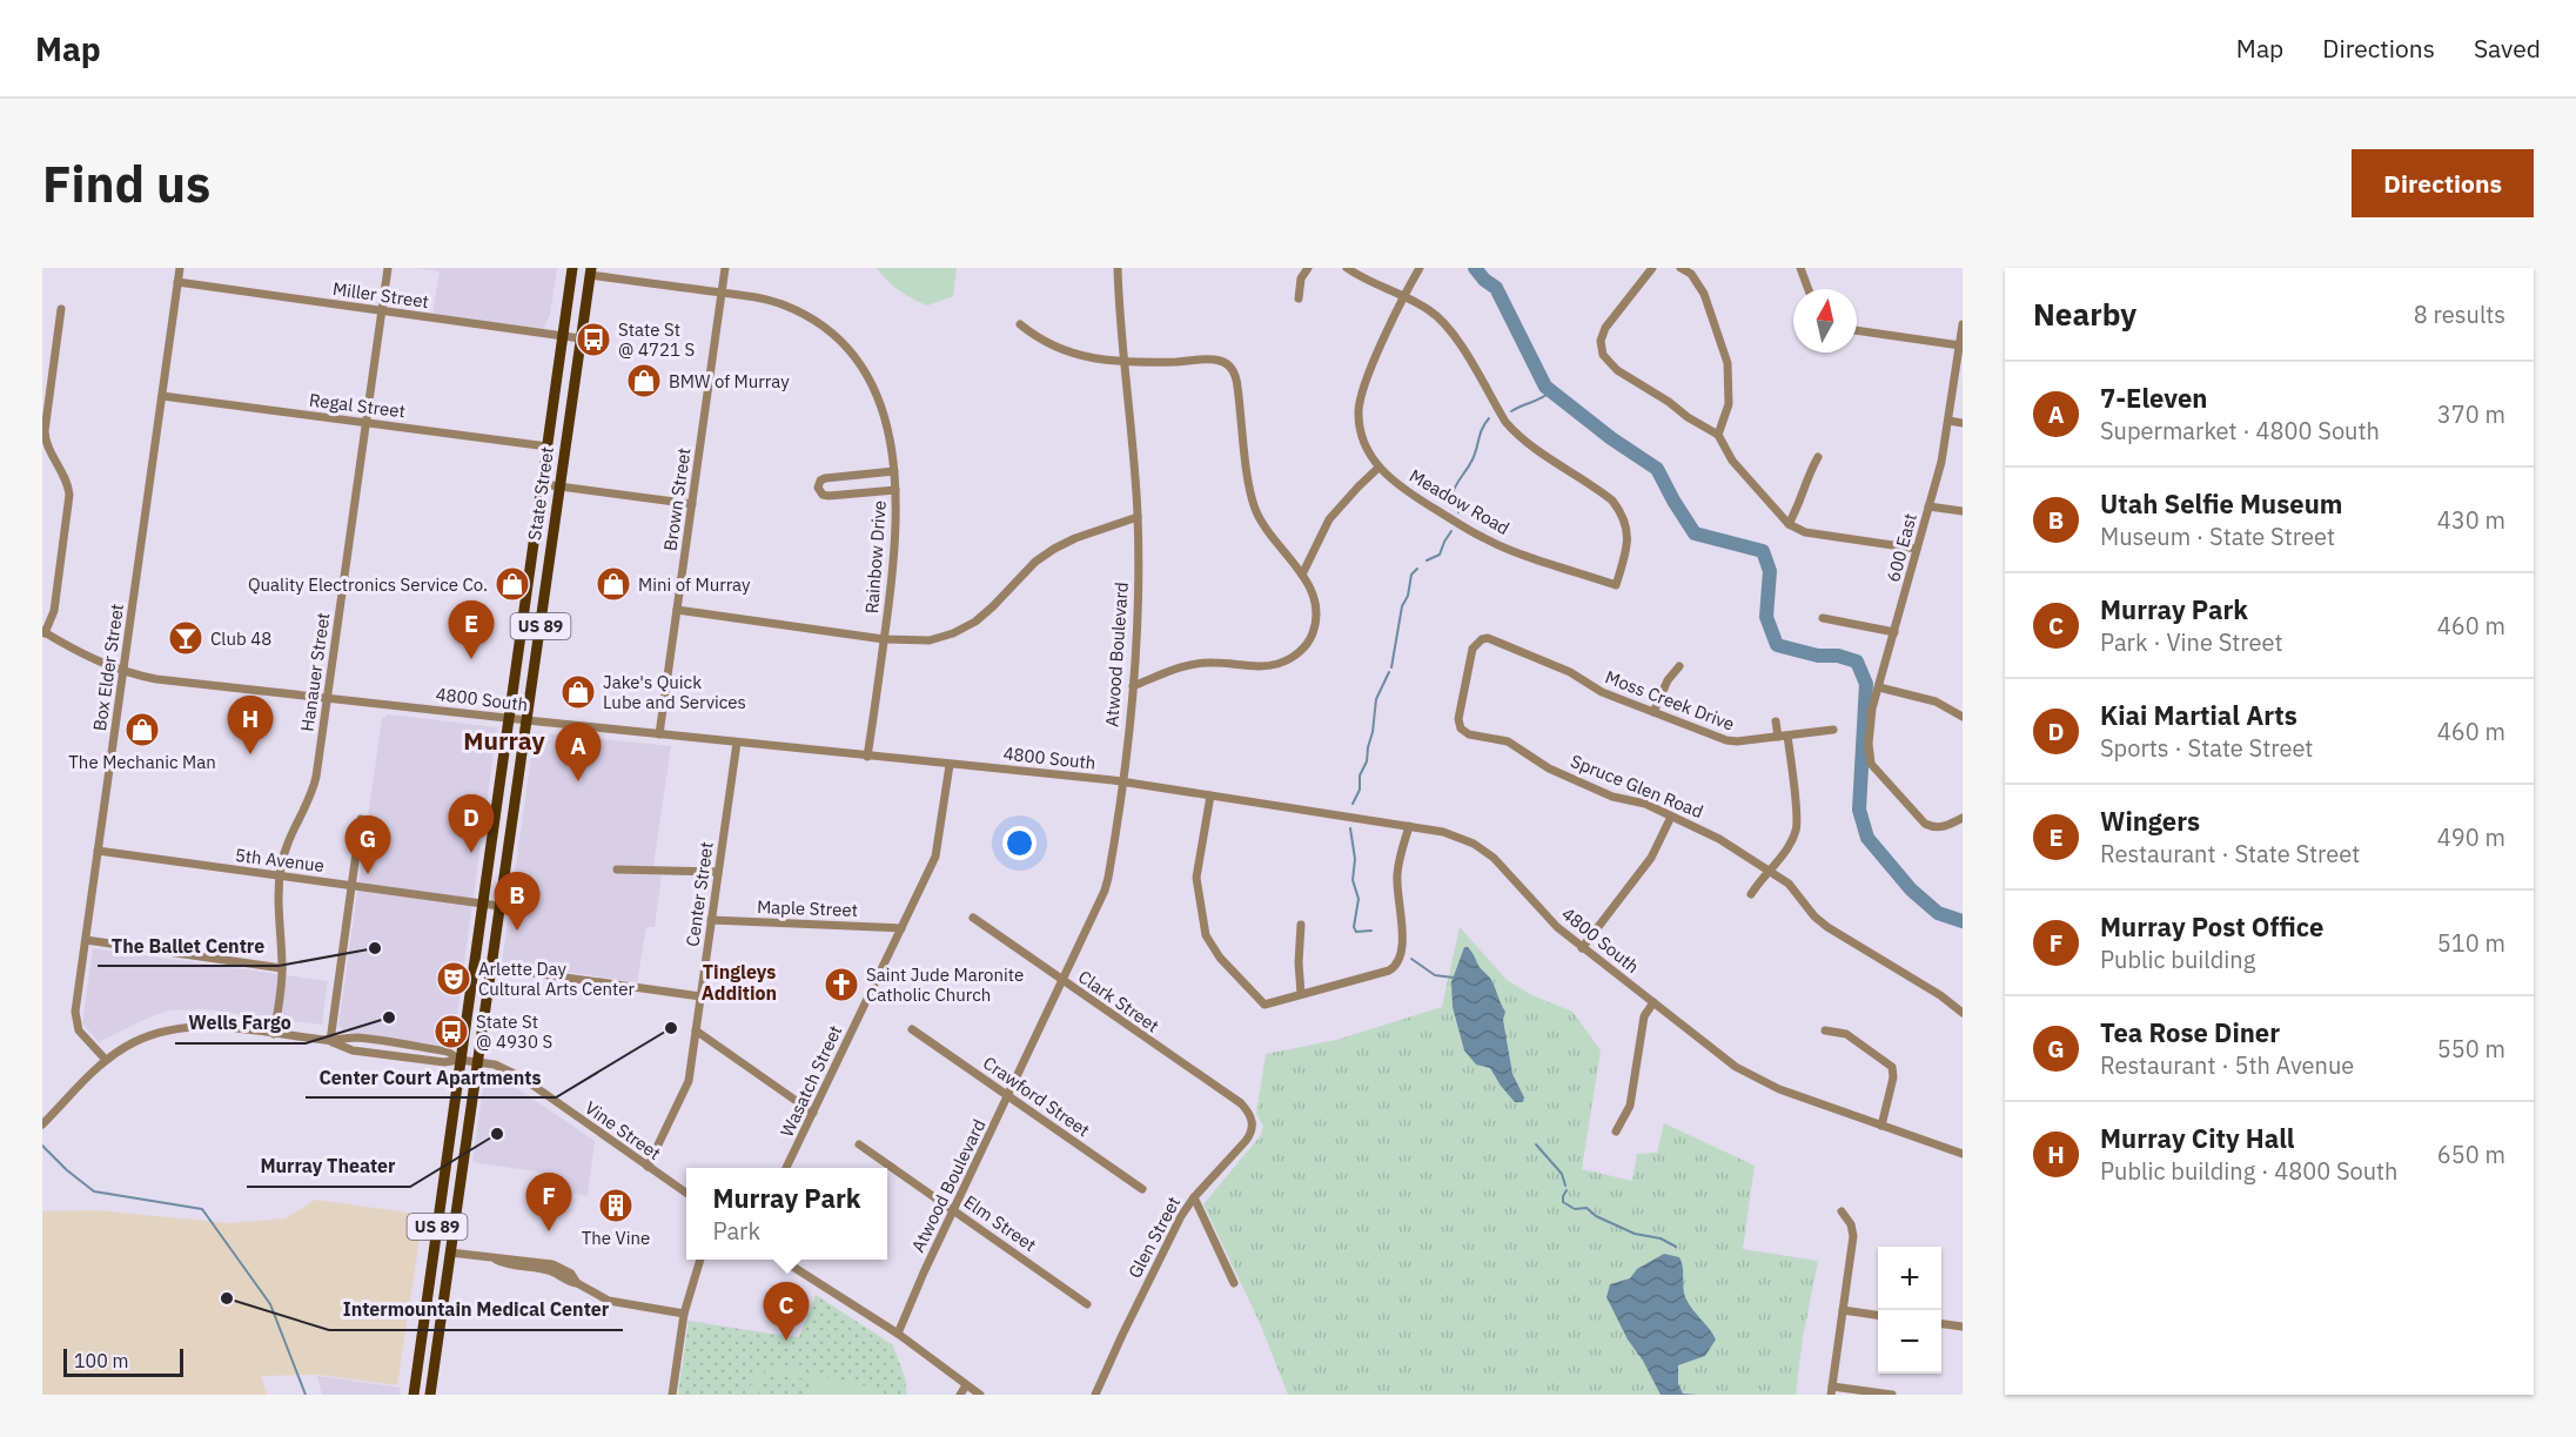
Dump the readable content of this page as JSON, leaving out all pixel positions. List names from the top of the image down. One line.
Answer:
{"streets":{"main road":["State Street","US 89"],"street":["Miller Street","Regal Street","Brown Street","Meadow Road","600 East","Rainbow Drive","Atwood Boulevard","Box Elder Street","Hanauer Street","4800 South","Moss Creek Drive","Spruce Glen Road","5th Avenue","Center Street","Maple Street","Clark Street","Wasatch Street","Crawford Street","Vine Street","Elm Street","Glen Street"]},"crossings":[["Miller Street","State Street"],["Miller Street","Box Elder Street"],["Miller Street","Hanauer Street"],["Regal Street","State Street"],["Regal Street","Box Elder Street"],["Regal Street","Hanauer Street"],["State Street","Rainbow Drive"],["State Street","4800 South"],["State Street","5th Avenue"],["State Street","Vine Street"],["Brown Street","Rainbow Drive"],["Brown Street","4800 South"],["Rainbow Drive","4800 South"],["Atwood Boulevard","4800 South"],["Atwood Boulevard","Clark Street"],["Atwood Boulevard","Crawford Street"],["Atwood Boulevard","Elm Street"],["Box Elder Street","4800 South"],["Box Elder Street","5th Avenue"],["Box Elder Street","Vine Street"],["Hanauer Street","4800 South"],["Hanauer Street","5th Avenue"],["Hanauer Street","Vine Street"],["4800 South","Center Street"],["4800 South","Wasatch Street"],["Moss Creek Drive","Spruce Glen Road"],["Center Street","Maple Street"],["Center Street","Vine Street"],["Maple Street","Wasatch Street"],["Clark Street","Glen Street"]],"districts":["Murray","Tingleys Addition"],"places":{"bus stop":["State St @ 4721 S","State St @ 4930 S"],"shop":["BMW of Murray","Quality Electronics Service Co.","Mini of Murray","Jake's Quick Lube and Services","The Mechanic Man"],"bar":["Club 48"],"other":["The Ballet Centre","Wells Fargo","Center Court Apartments","Murray Theater","Intermountain Medical Center"],"theatre":["Arlette Day Cultural Arts Center"],"church":["Saint Jude Maronite Catholic Church"],"building":["The Vine"]},"scale_bar":"100 m","north":"top","page":{"header":"Map","nav":["Map","Directions","Saved"],"buttons":"Directions","title":"Find us","heading":["Nearby","8 results"],"list":[{"mark":"A","name":"7-Eleven","note":"Supermarket · 4800 South","value":"370 m"},{"mark":"B","name":"Utah Selfie Museum","note":"Museum · State Street","value":"430 m"},{"mark":"C","name":"Murray Park","note":"Park · Vine Street","value":"460 m"},{"mark":"D","name":"Kiai Martial Arts","note":"Sports · State Street","value":"460 m"},{"mark":"E","name":"Wingers","note":"Restaurant · State Street","value":"490 m"},{"mark":"F","name":"Murray Post Office","note":"Public building","value":"510 m"},{"mark":"G","name":"Tea Rose Diner","note":"Restaurant · 5th Avenue","value":"550 m"},{"mark":"H","name":"Murray City Hall","note":"Public building · 4800 South","value":"650 m"}],"pins":["E","H","A","D","G","B","F","C"],"popup":["Murray Park","Park"],"map_buttons":["+","−"],"scale":"100 m"}}
